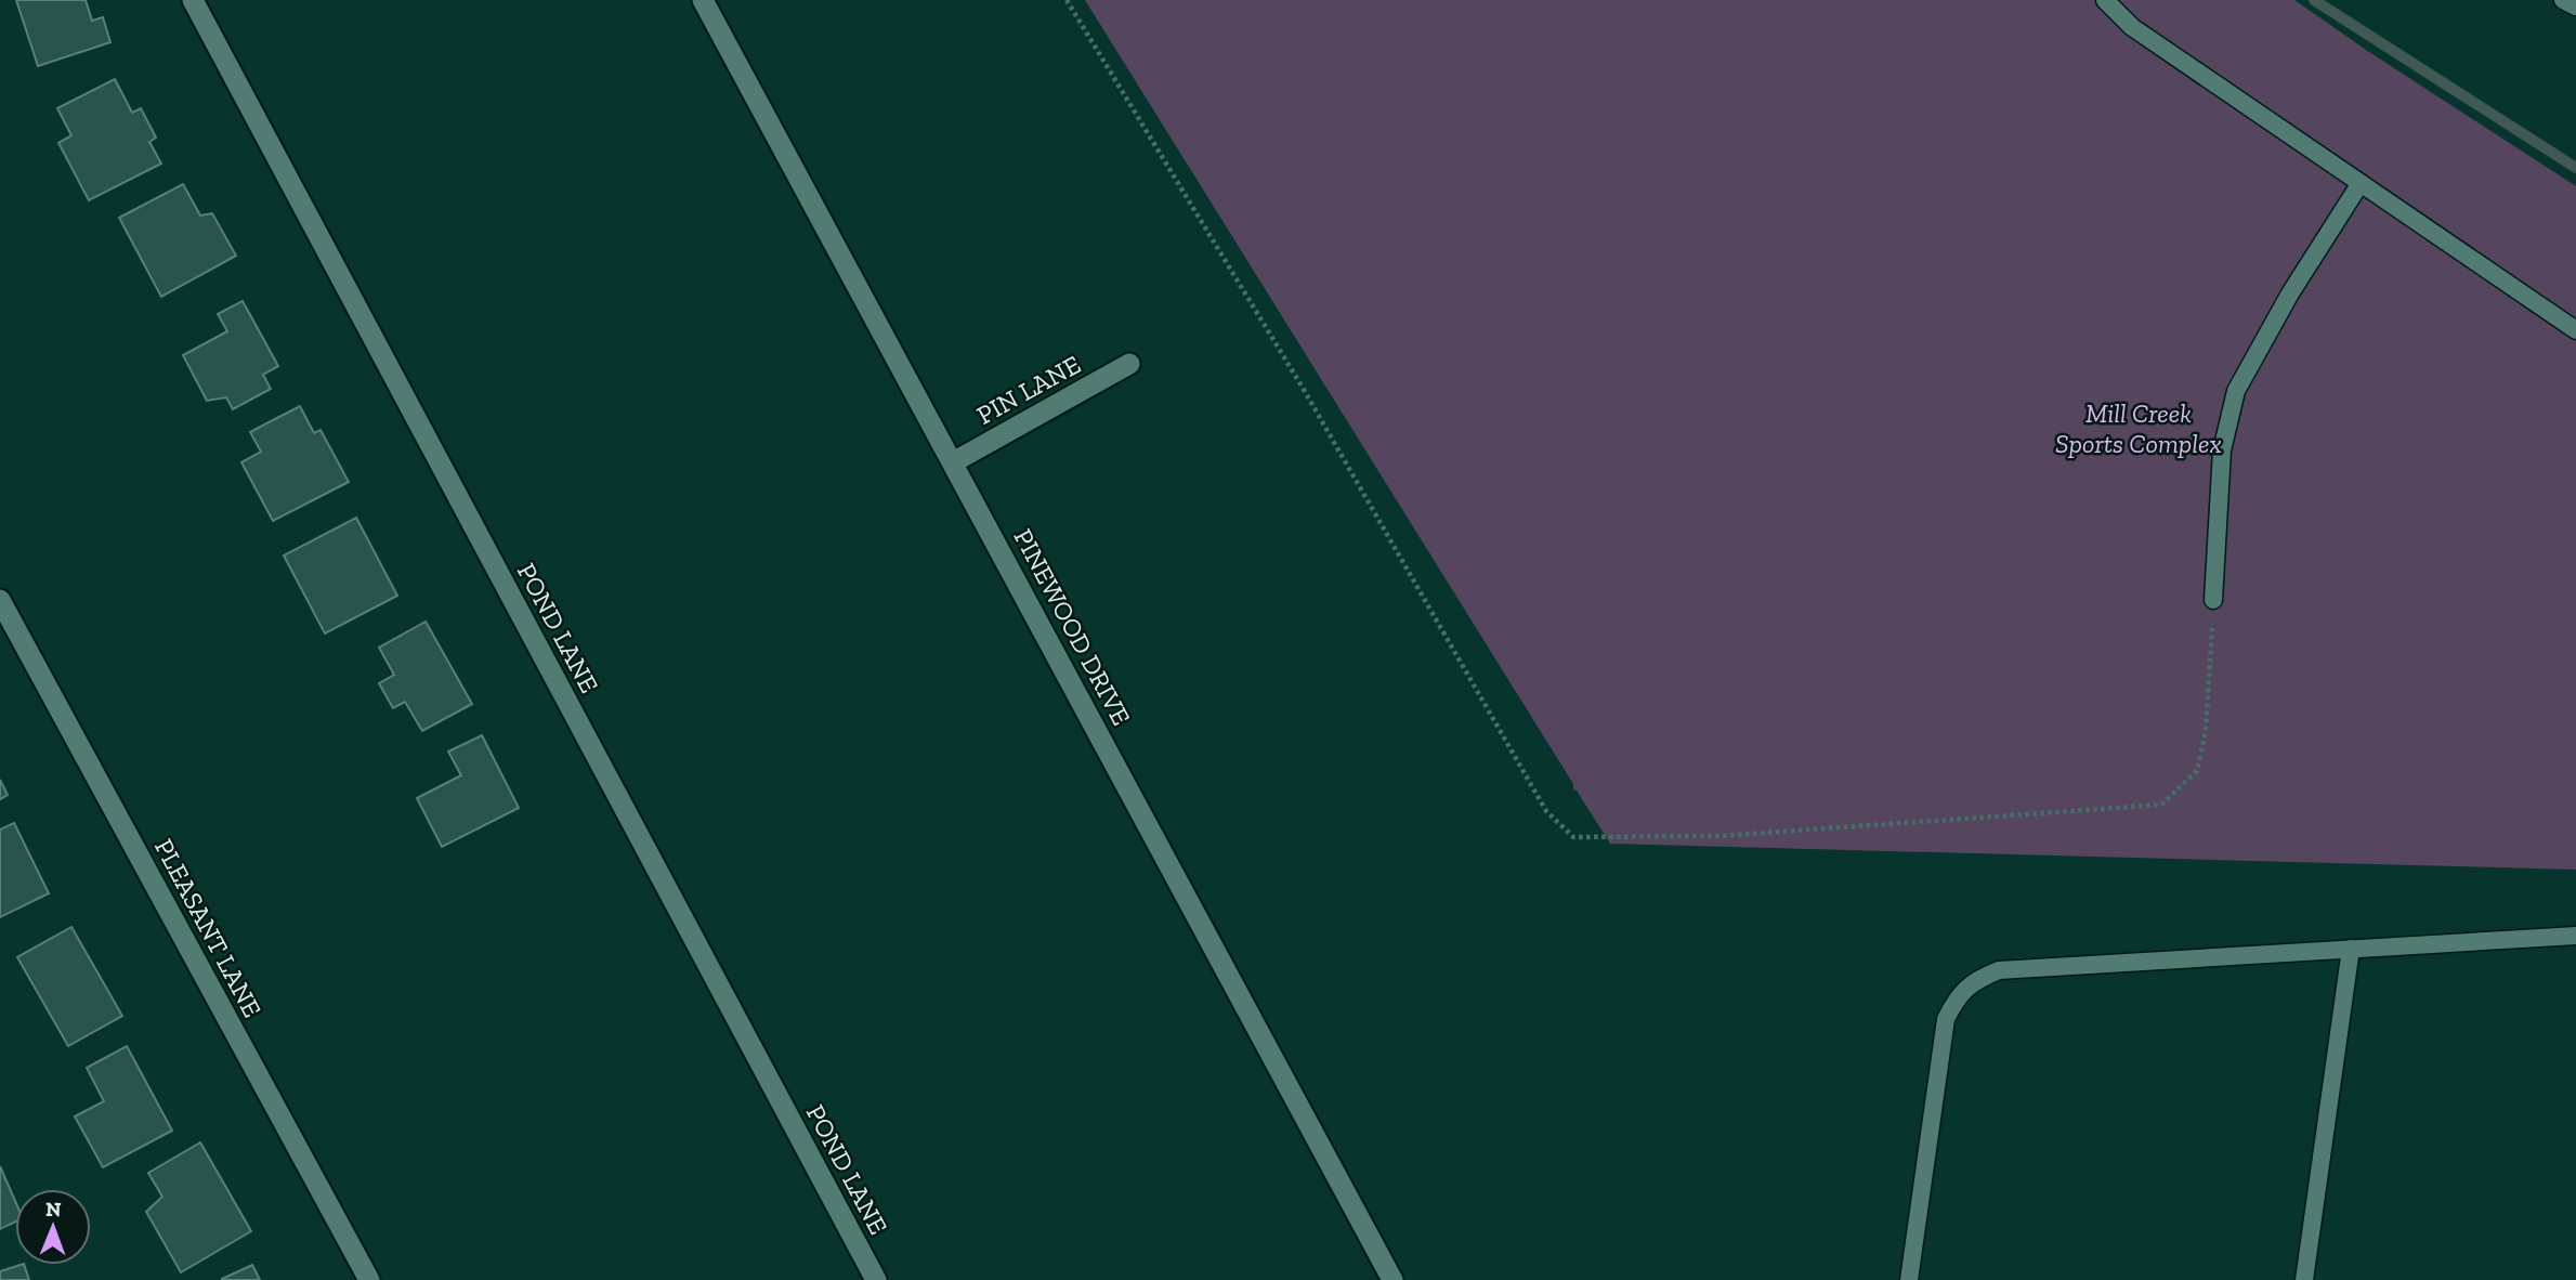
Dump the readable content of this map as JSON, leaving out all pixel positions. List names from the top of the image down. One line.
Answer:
{"streets":{"street":["PIN LANE","PINEWOOD DRIVE","POND LANE","PLEASANT LANE"]},"crossings":[["PIN LANE","PINEWOOD DRIVE"]],"parks":["Mill Creek Sports Complex"],"north":"top"}
